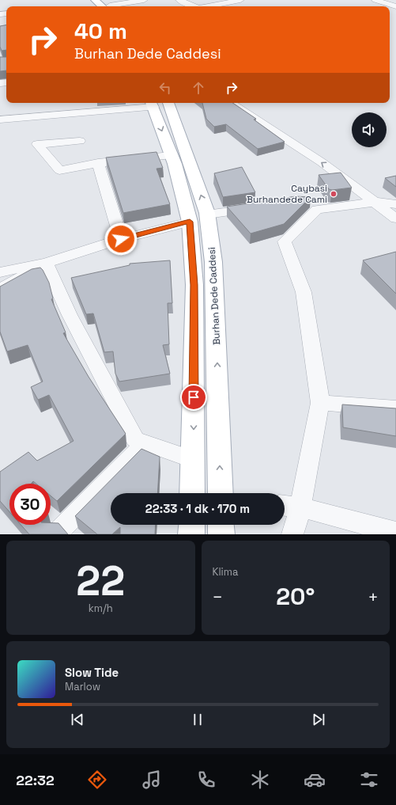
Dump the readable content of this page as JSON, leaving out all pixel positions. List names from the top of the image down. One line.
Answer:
{"streets":{"main road":["Burhan Dede Caddesi"]},"places":["Caybasi Burhandede Cami"],"page":{"turn":["40 m","Burhan Dede Caddesi"],"limit":"30","trip":"22:33 · 1 dk · 170 m","tile":[["22","km/h"],"Klima"],"heat":["−","20°","+"],"song":["Slow Tide","Marlow"],"tabs":"22:32"}}
